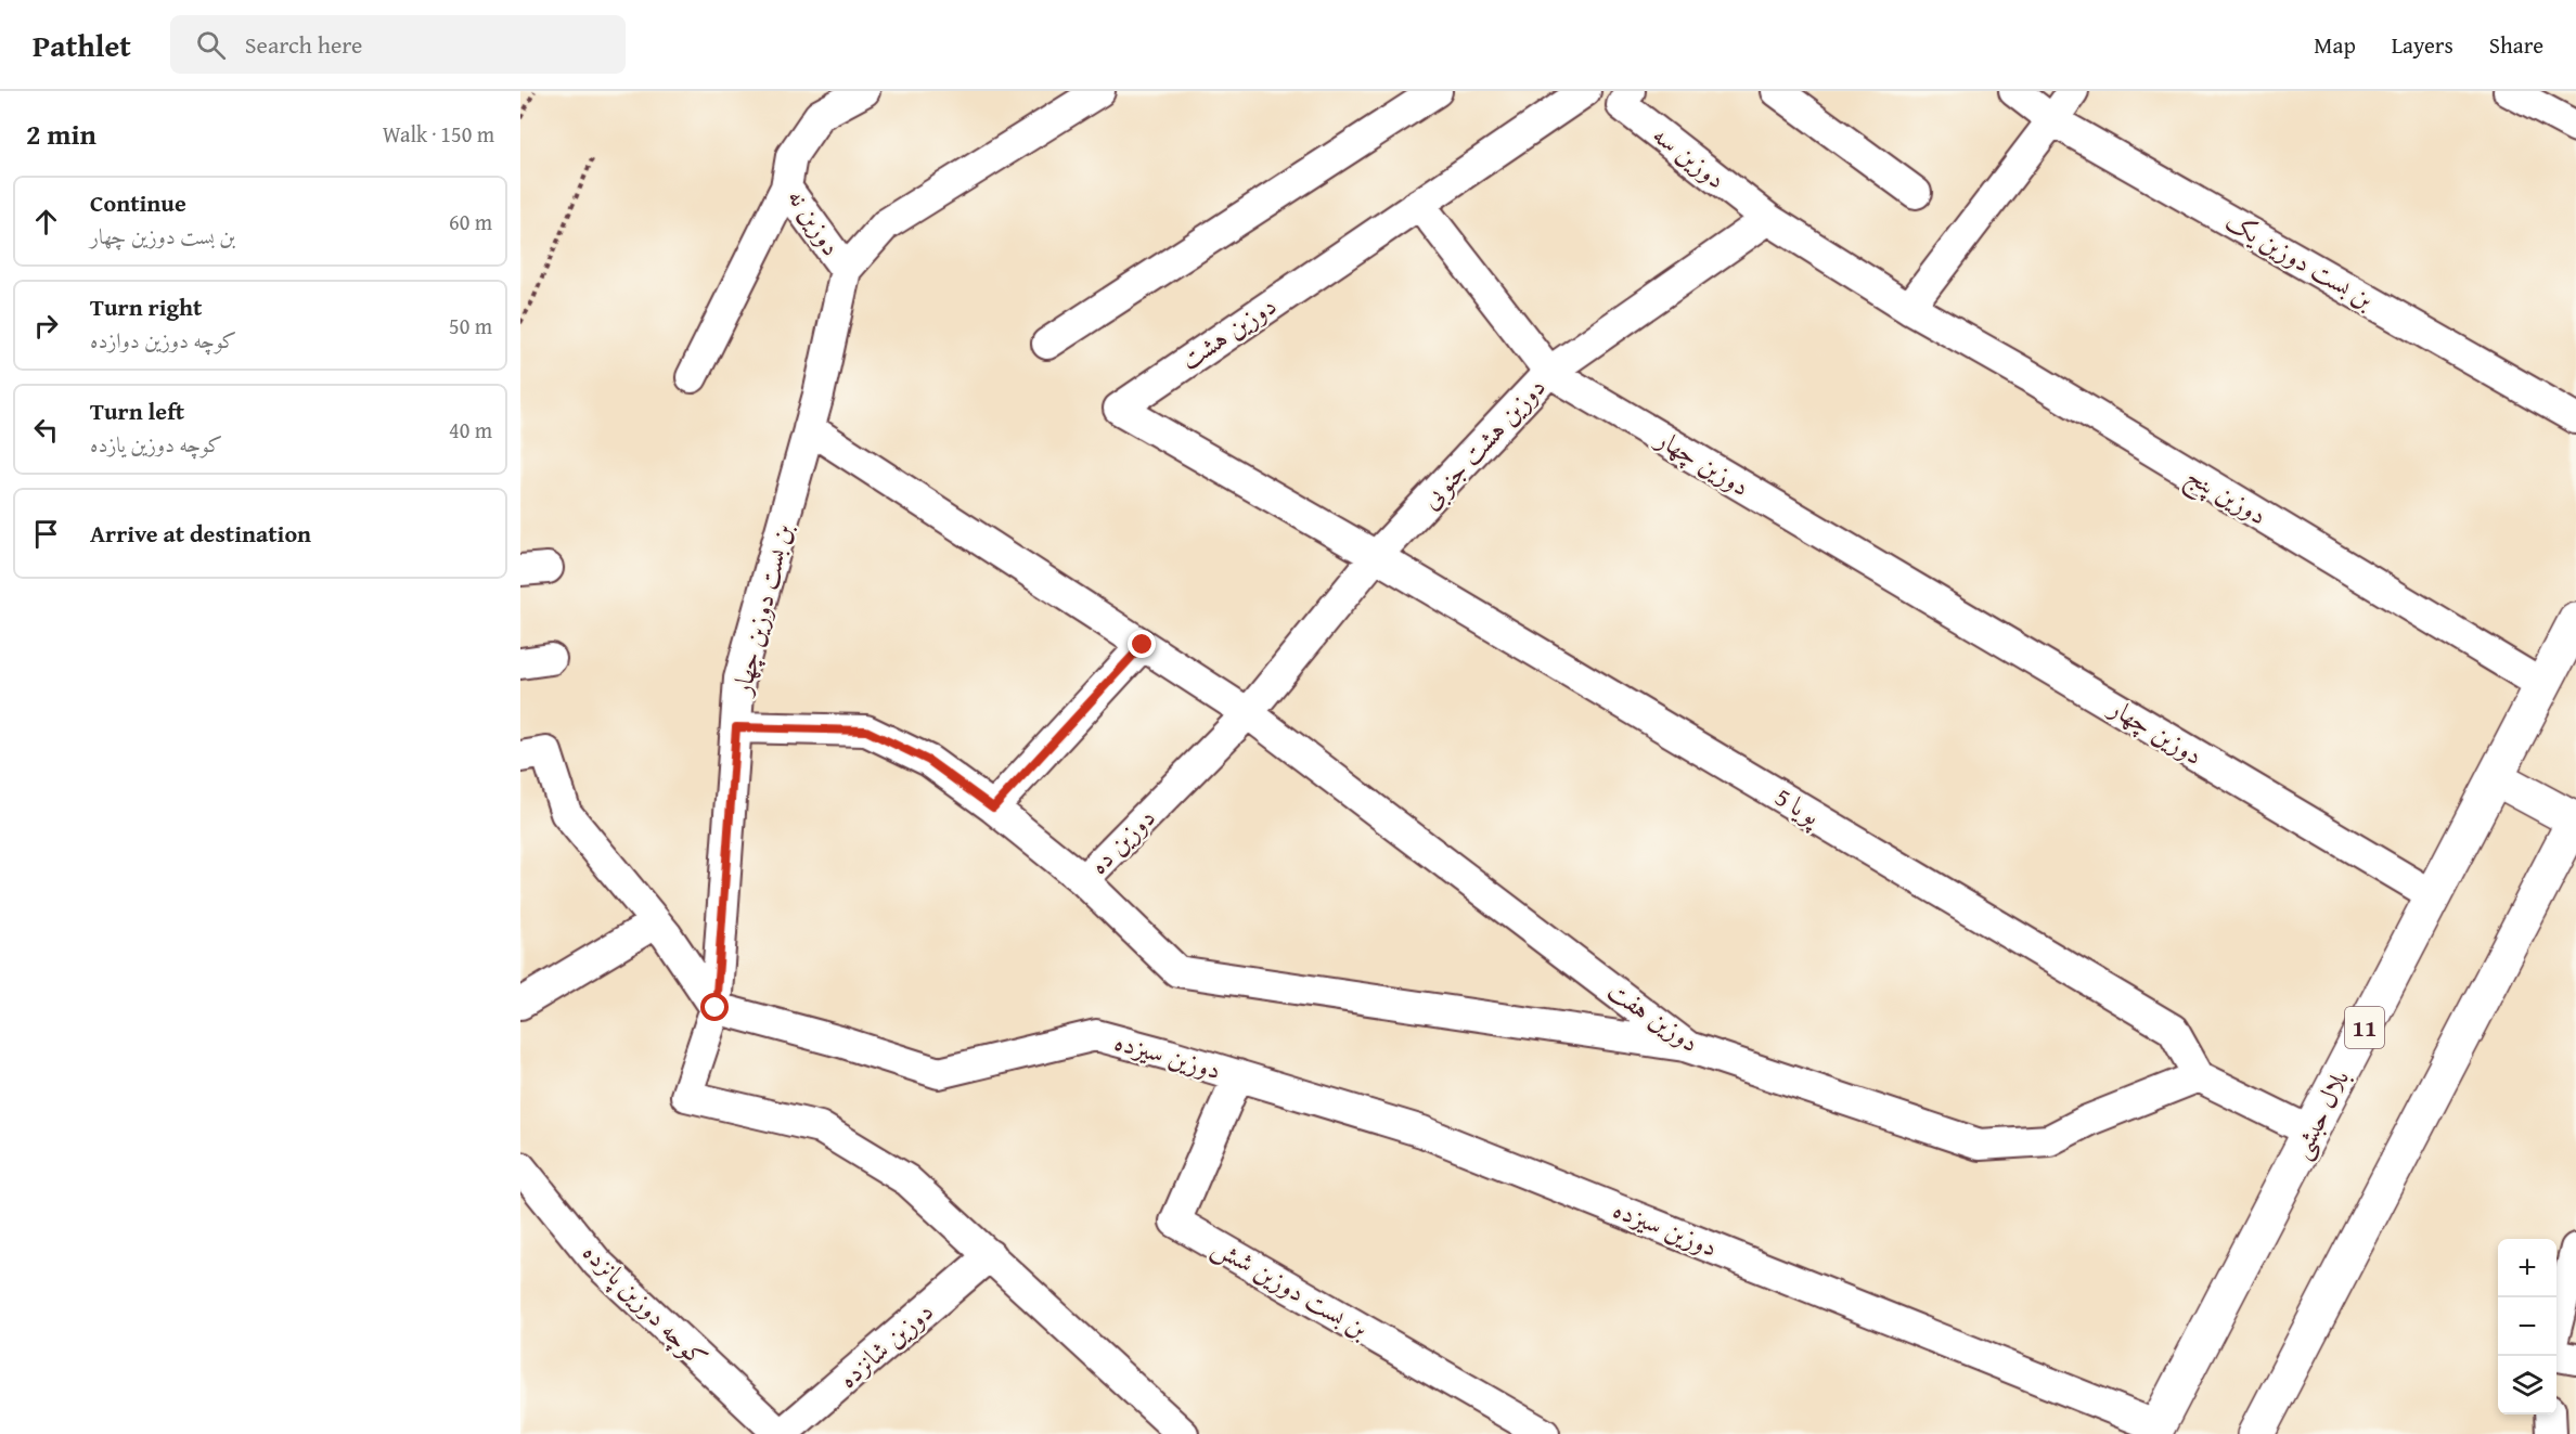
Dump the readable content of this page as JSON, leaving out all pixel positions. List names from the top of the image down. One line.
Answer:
{"streets":{"main road":["11","بلال حبشی"],"street":["دوزین سه","دوزین نه","بن بست دوزین یک","دوزین هشت","دوزین هشت جنوبی","دوزین چهار","دوزین پنج","بن بست دوزین چهار","پویا 5","دوزین ده","دوزین هفت","دوزین سیزده","بن بست دوزین شش","کوچه دوزین پانزده","دوزین شانزده"]},"crossings":[["دوزین نه","بن بست دوزین چهار"],["دوزین هشت","دوزین هشت جنوبی"],["دوزین هشت","پویا 5"],["دوزین هشت جنوبی","دوزین چهار"],["دوزین هشت جنوبی","پویا 5"],["دوزین چهار","بلال حبشی"],["دوزین پنج","بلال حبشی"],["بن بست دوزین چهار","دوزین سیزده"],["پویا 5","دوزین هفت"],["دوزین ده","دوزین هفت"],["دوزین سیزده","بلال حبشی"],["دوزین سیزده","بن بست دوزین شش"],["کوچه دوزین پانزده","دوزین شانزده"]],"page":{"header":"Pathlet","search":"Search here","nav":["Map","Layers","Share"],"heading":["2 min","Walk · 150 m"],"list":[["Continue","بن بست دوزین چهار","60 m"],["Turn right","کوچه دوزین دوازده","50 m"],["Turn left","کوچه دوزین یازده","40 m"],"Arrive at destination"],"map_buttons":["+","−"]}}
